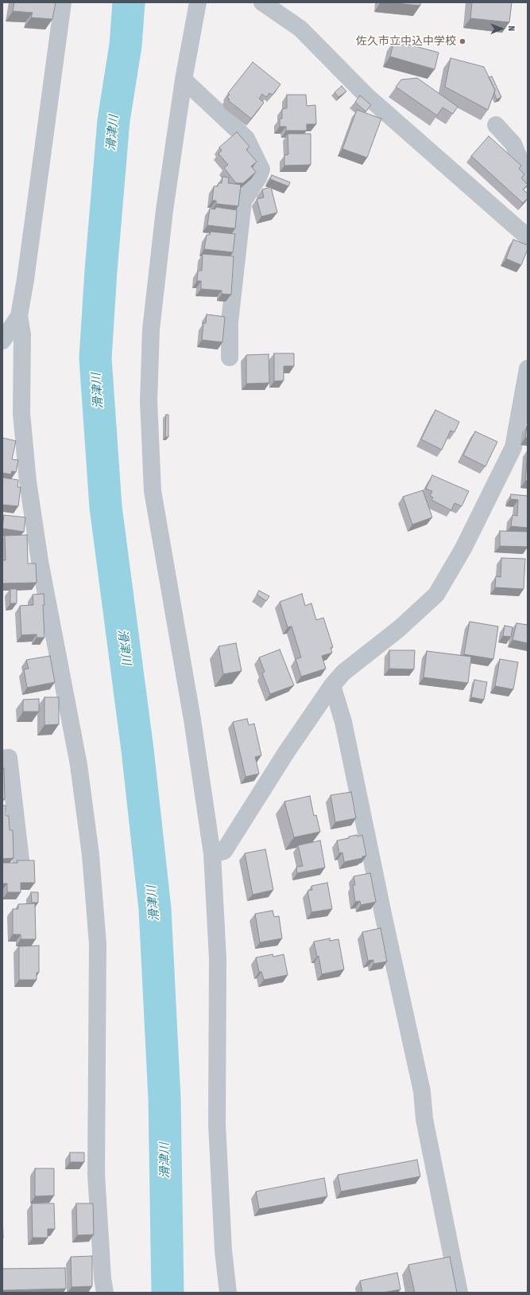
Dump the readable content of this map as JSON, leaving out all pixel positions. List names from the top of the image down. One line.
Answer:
{"water":["滑津川"],"places":["佐久市立中込中学校"],"north":"right"}
